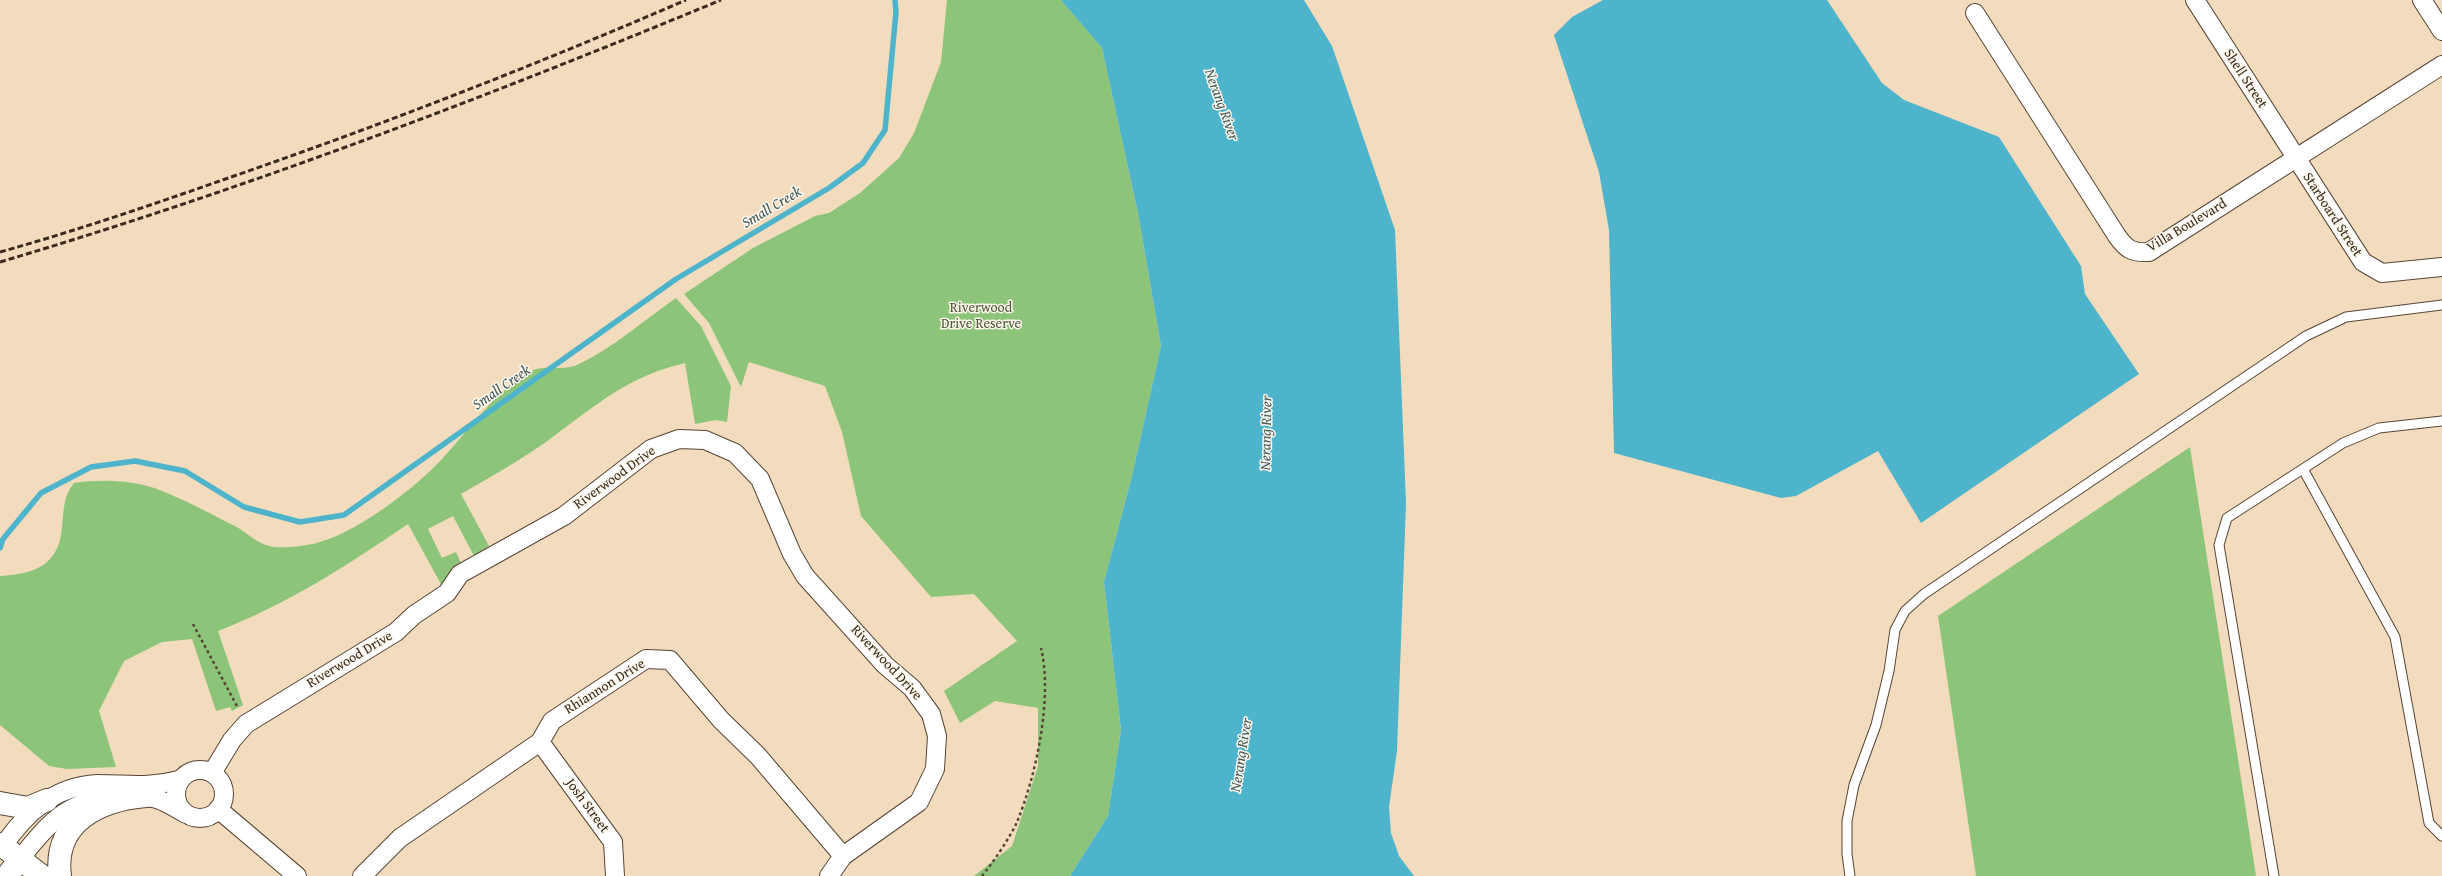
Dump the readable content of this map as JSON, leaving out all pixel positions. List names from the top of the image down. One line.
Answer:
{"streets":{"street":["Shell Street","Starboard Street","Villa Boulevard","Riverwood Drive","Rhiannon Drive","Josh Street"]},"crossings":[["Shell Street","Starboard Street"],["Shell Street","Villa Boulevard"],["Starboard Street","Villa Boulevard"],["Riverwood Drive","Rhiannon Drive"],["Rhiannon Drive","Josh Street"]],"water":["Nerang River","Small Creek"],"parks":["Riverwood Drive Reserve"]}
